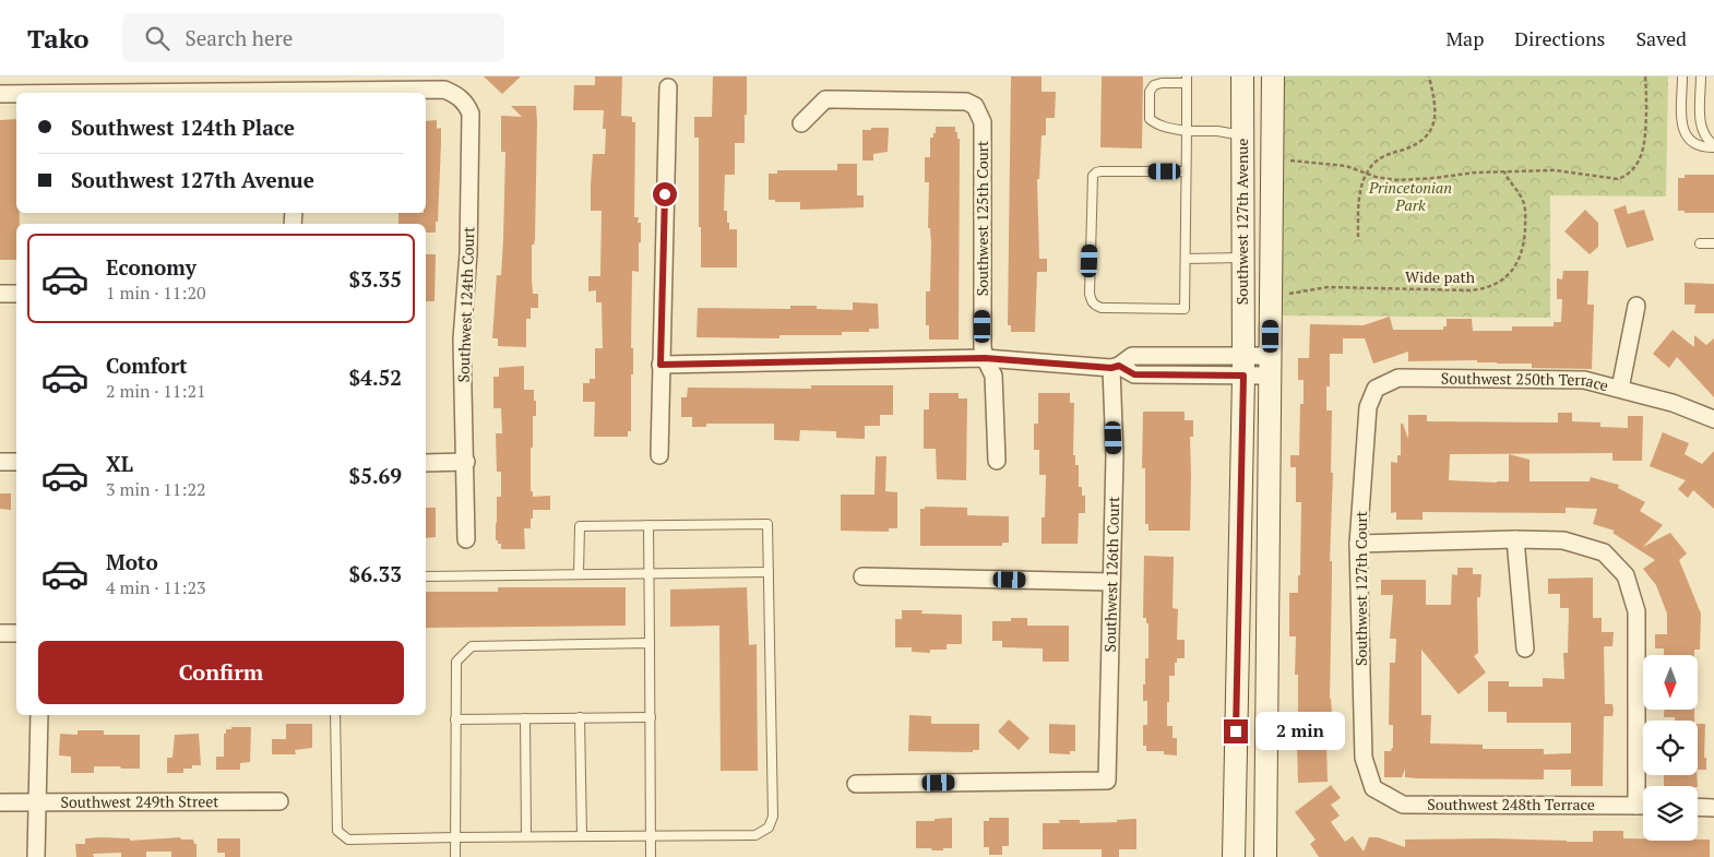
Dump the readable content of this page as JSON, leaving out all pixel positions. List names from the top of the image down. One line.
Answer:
{"streets":{"street":["Southwest 125th Court","Southwest 127th Avenue","Southwest 124th Court","Southwest 250th Terrace","Southwest 126th Court","Southwest 127th Court","Southwest 249th Street","Southwest 248th Terrace"],"path":["Wide path"]},"crossings":[["Southwest 250th Terrace","Southwest 127th Court"],["Southwest 127th Court","Southwest 248th Terrace"]],"parks":["Princetonian Park"],"north":"bottom","page":{"header":"Tako","search":"Search here","nav":["Map","Directions","Saved"],"banner":["Southwest 124th Place","Southwest 127th Avenue"],"list":[{"name":"Economy","note":"1 min · 11:20","value":"$3.35"},{"name":"Comfort","note":"2 min · 11:21","value":"$4.52"},{"name":"XL","note":"3 min · 11:22","value":"$5.69"},{"name":"Moto","note":"4 min · 11:23","value":"$6.33"}],"buttons":"Confirm","bubble":"2 min"}}
